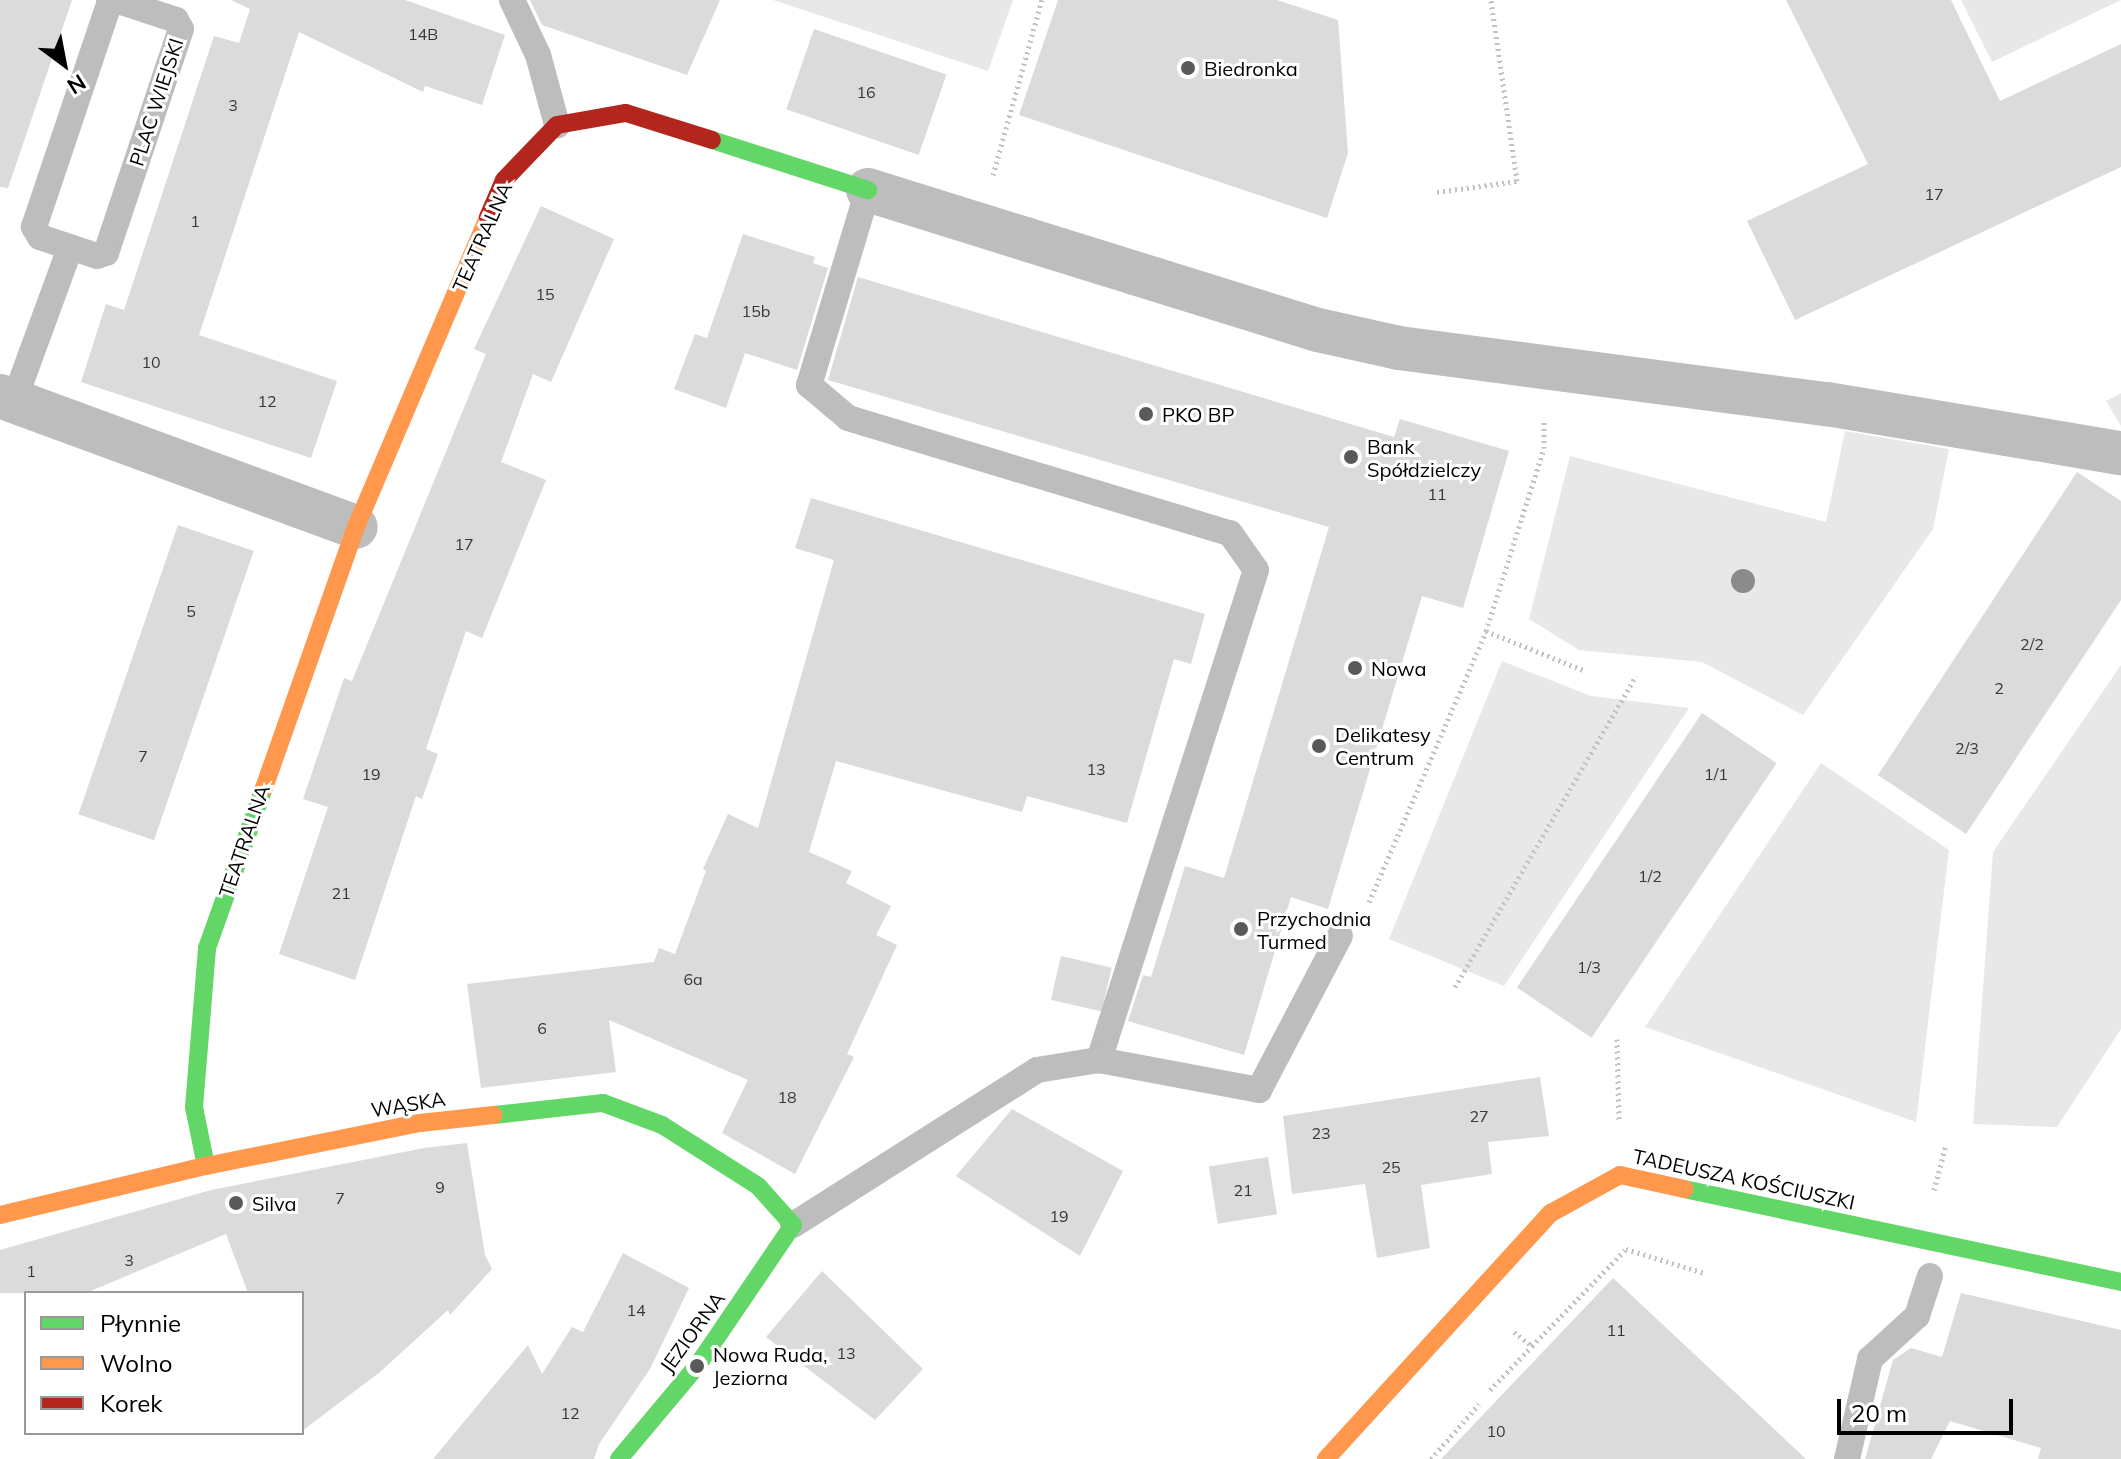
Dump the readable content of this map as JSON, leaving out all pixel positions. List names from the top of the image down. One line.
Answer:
{"streets":{"street":["TEATRALNA","WĄSKA","TADEUSZA KOŚCIUSZKI","JEZIORNA"],"lane":["PLAC WIEJSKI"]},"crossings":[["TEATRALNA","WĄSKA"],["WĄSKA","JEZIORNA"]],"places":["Biedronka","PKO BP","Bank Spółdzielczy","Nowa","Delikatesy Centrum","Przychodnia Turmed","Silva","Nowa Ruda, Jeziorna"],"house_numbers":["14B","16","3","17","1","15","15b","10","12","11","17","5","2/2","2","2/3","7","13","19","1/1","1/2","21","1/3","6a","6","18","27","23","25","9","21","7","19","3","1","14","11","13","12","10"],"legend":["Płynnie","Wolno","Korek"],"scale_bar":"20 m","north":"bottom right"}
